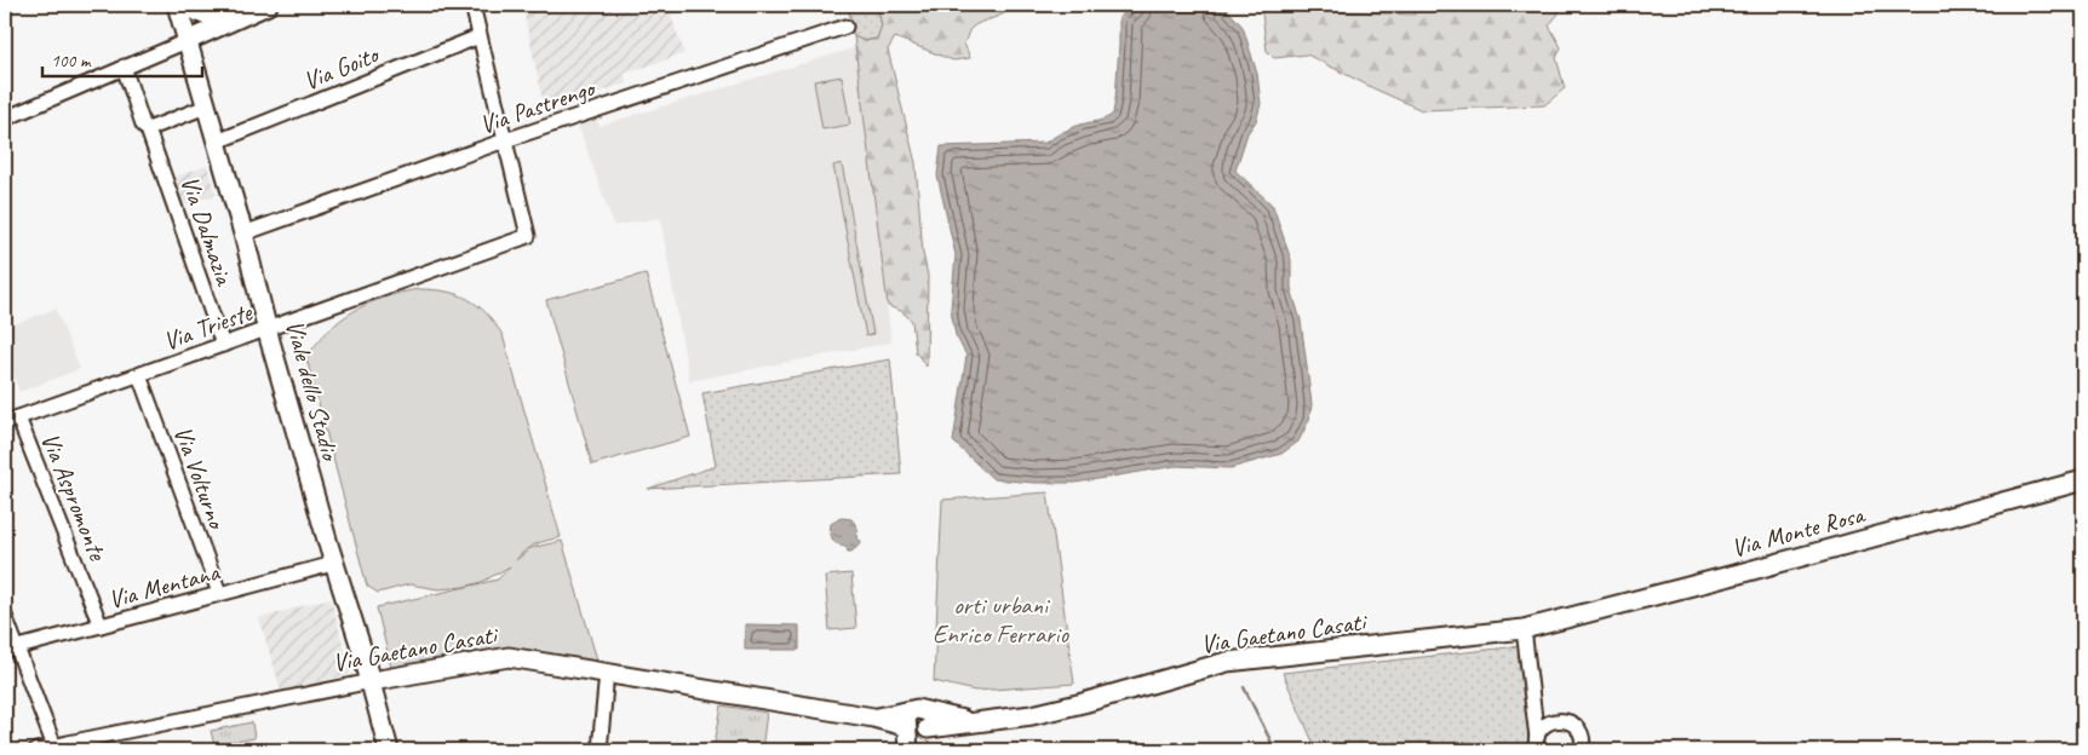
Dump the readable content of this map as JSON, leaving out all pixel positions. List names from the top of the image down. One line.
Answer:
{"streets":{"street":["Via Goito","Via Pastrengo","Via Dalmazia","Via Trieste","Viale dello Stadio","Via Volturno","Via Aspromonte","Via Monte Rosa","Via Mentana","Via Gaetano Casati"]},"crossings":[["Via Goito","Viale dello Stadio"],["Via Pastrengo","Via Trieste"],["Via Pastrengo","Viale dello Stadio"],["Via Dalmazia","Via Trieste"],["Via Trieste","Viale dello Stadio"],["Via Trieste","Via Volturno"],["Via Trieste","Via Aspromonte"],["Viale dello Stadio","Via Mentana"],["Viale dello Stadio","Via Gaetano Casati"],["Via Volturno","Via Mentana"],["Via Aspromonte","Via Mentana"],["Via Monte Rosa","Via Gaetano Casati"]],"parks":["orti urbani Enrico Ferrario"],"scale_bar":"100 m"}
